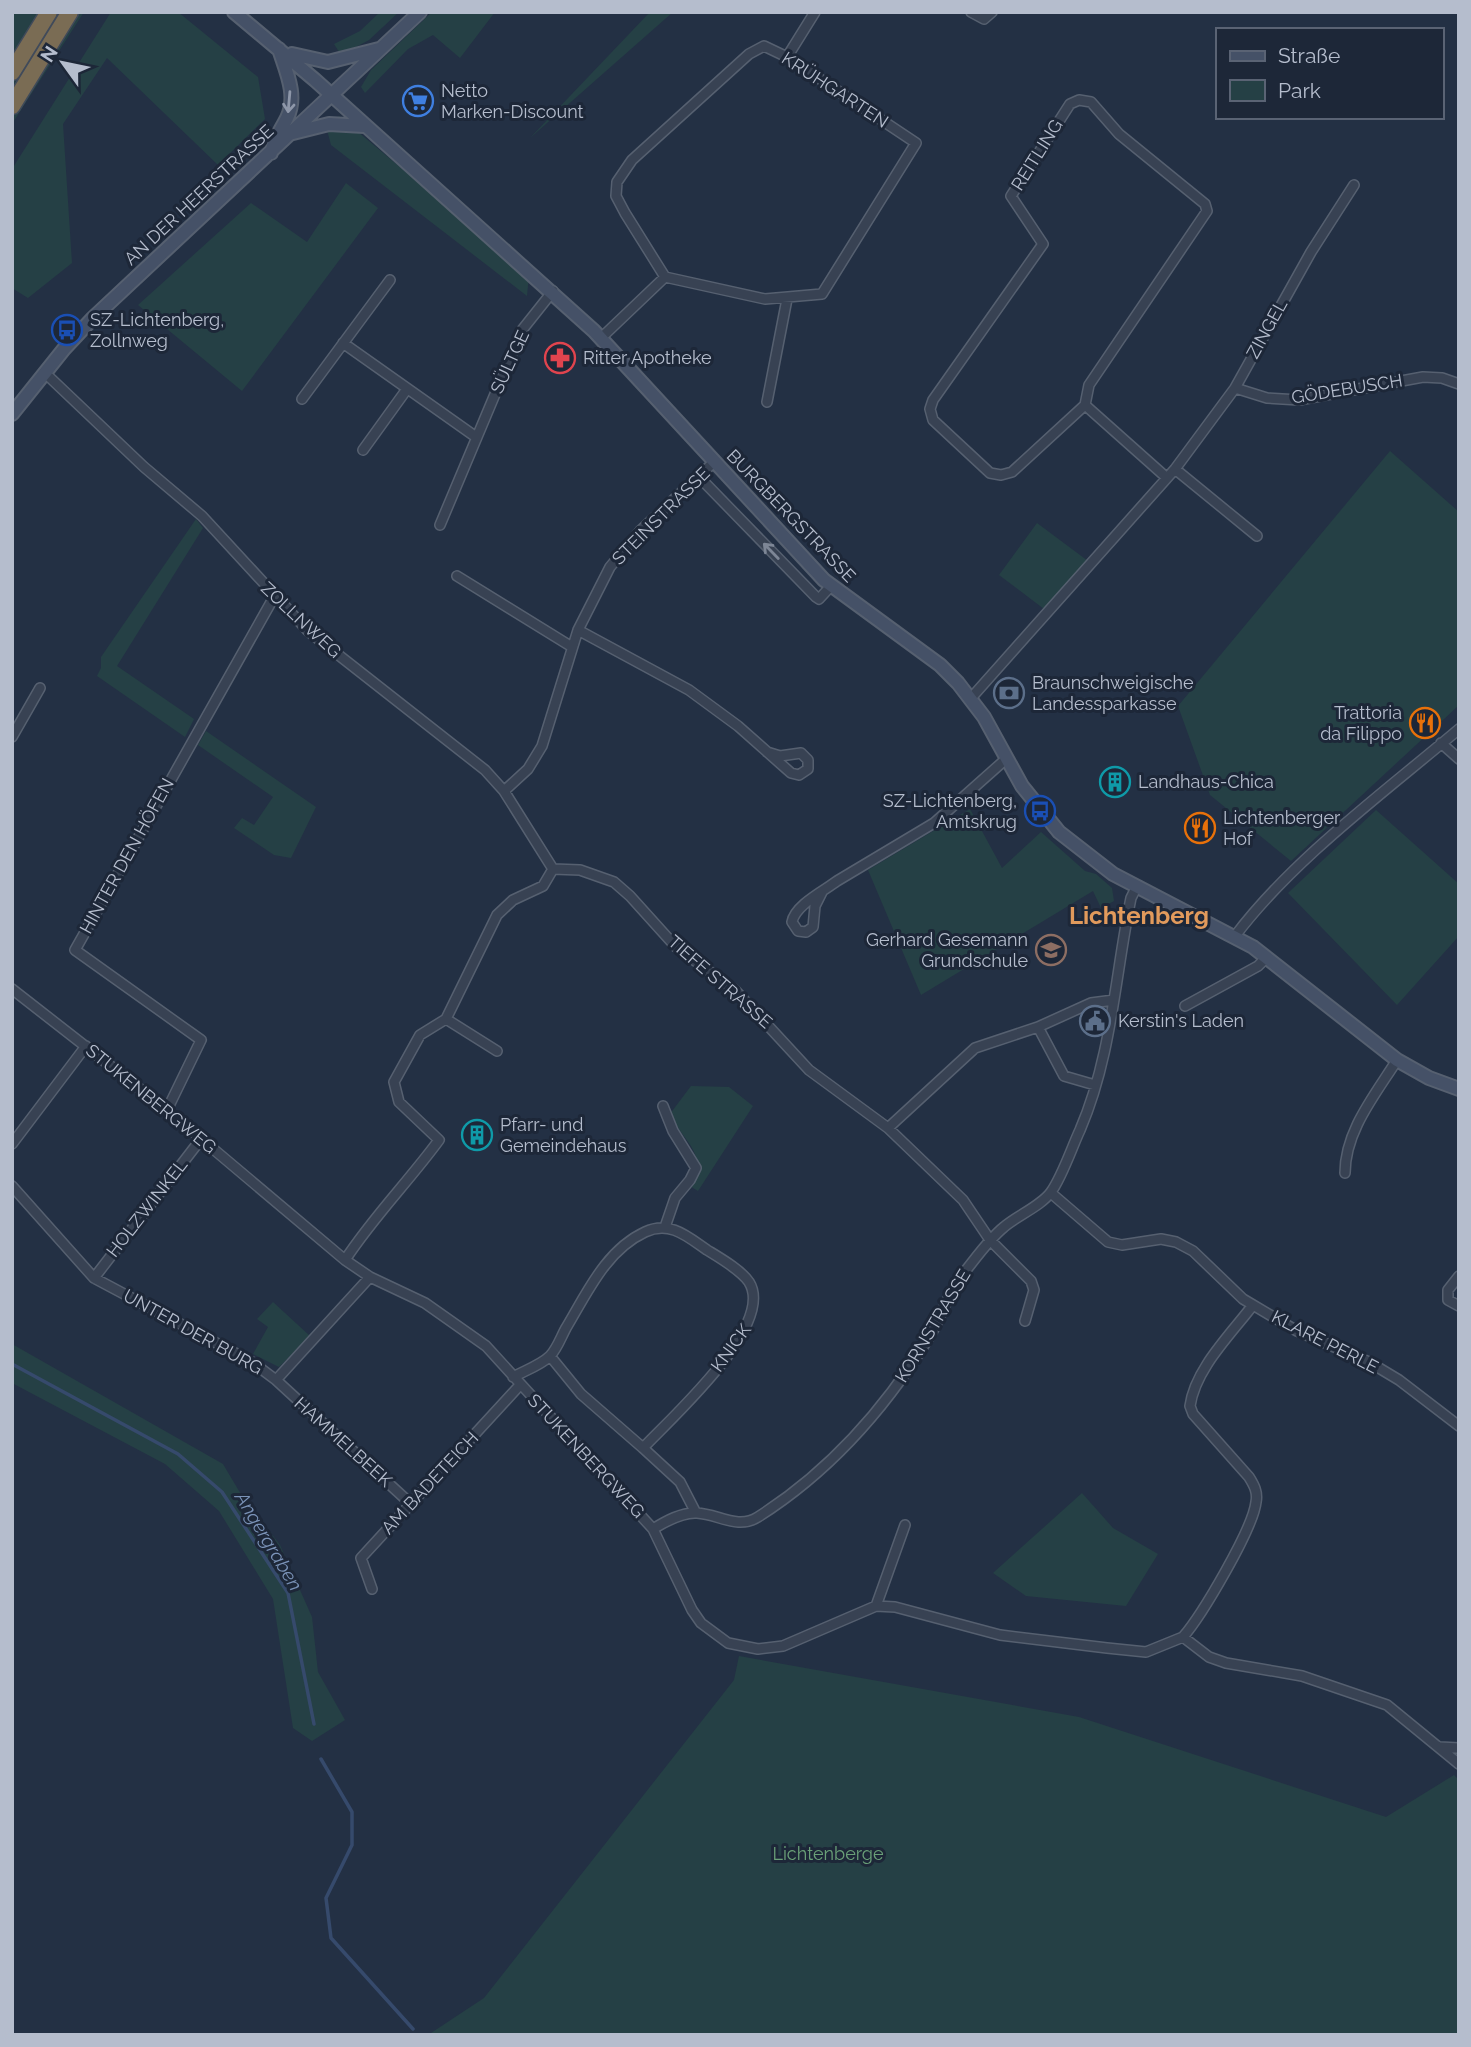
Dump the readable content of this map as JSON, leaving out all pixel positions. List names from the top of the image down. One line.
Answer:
{"streets":{"street":["KRÜHGARTEN","REITLING","AN DER HEERSTRASSE","ZINGEL","SÜLTGE","GÖDEBUSCH","STEINSTRASSE","BURGBERGSTRASSE","ZOLLNWEG","HINTER DEN HÖFEN","TIEFE STRASSE","STUKENBERGWEG","HOLZWINKEL","KORNSTRASSE","UNTER DER BURG","KLARE PERLE","KNICK","HAMMELBEEK","AM BADETEICH"]},"crossings":[["AN DER HEERSTRASSE","BURGBERGSTRASSE"],["AN DER HEERSTRASSE","ZOLLNWEG"],["ZINGEL","GÖDEBUSCH"],["ZINGEL","BURGBERGSTRASSE"],["SÜLTGE","BURGBERGSTRASSE"],["STEINSTRASSE","BURGBERGSTRASSE"],["STEINSTRASSE","ZOLLNWEG"],["BURGBERGSTRASSE","KORNSTRASSE"],["ZOLLNWEG","HINTER DEN HÖFEN"],["ZOLLNWEG","TIEFE STRASSE"],["HINTER DEN HÖFEN","STUKENBERGWEG"],["TIEFE STRASSE","KORNSTRASSE"],["STUKENBERGWEG","HOLZWINKEL"],["STUKENBERGWEG","KORNSTRASSE"],["STUKENBERGWEG","UNTER DER BURG"],["STUKENBERGWEG","AM BADETEICH"],["HOLZWINKEL","UNTER DER BURG"],["KORNSTRASSE","KLARE PERLE"],["UNTER DER BURG","HAMMELBEEK"],["HAMMELBEEK","AM BADETEICH"]],"districts":["Lichtenberg"],"water":["Angergraben"],"parks":["Lichtenberge"],"places":{"supermarket":["Netto Marken-Discount"],"bus stop":["SZ-Lichtenberg, Zollnweg","SZ-Lichtenberg, Amtskrug"],"pharmacy":["Ritter Apotheke"],"bank":["Braunschweigische Landessparkasse"],"restaurant":["Trattoria da Filippo","Lichtenberger Hof"],"building":["Landhaus-Chica","Pfarr- und Gemeindehaus"],"school or university":["Gerhard Gesemann Grundschule"],"public building":["Kerstin's Laden"]},"legend":["Straße","Park"],"north":"top left"}
